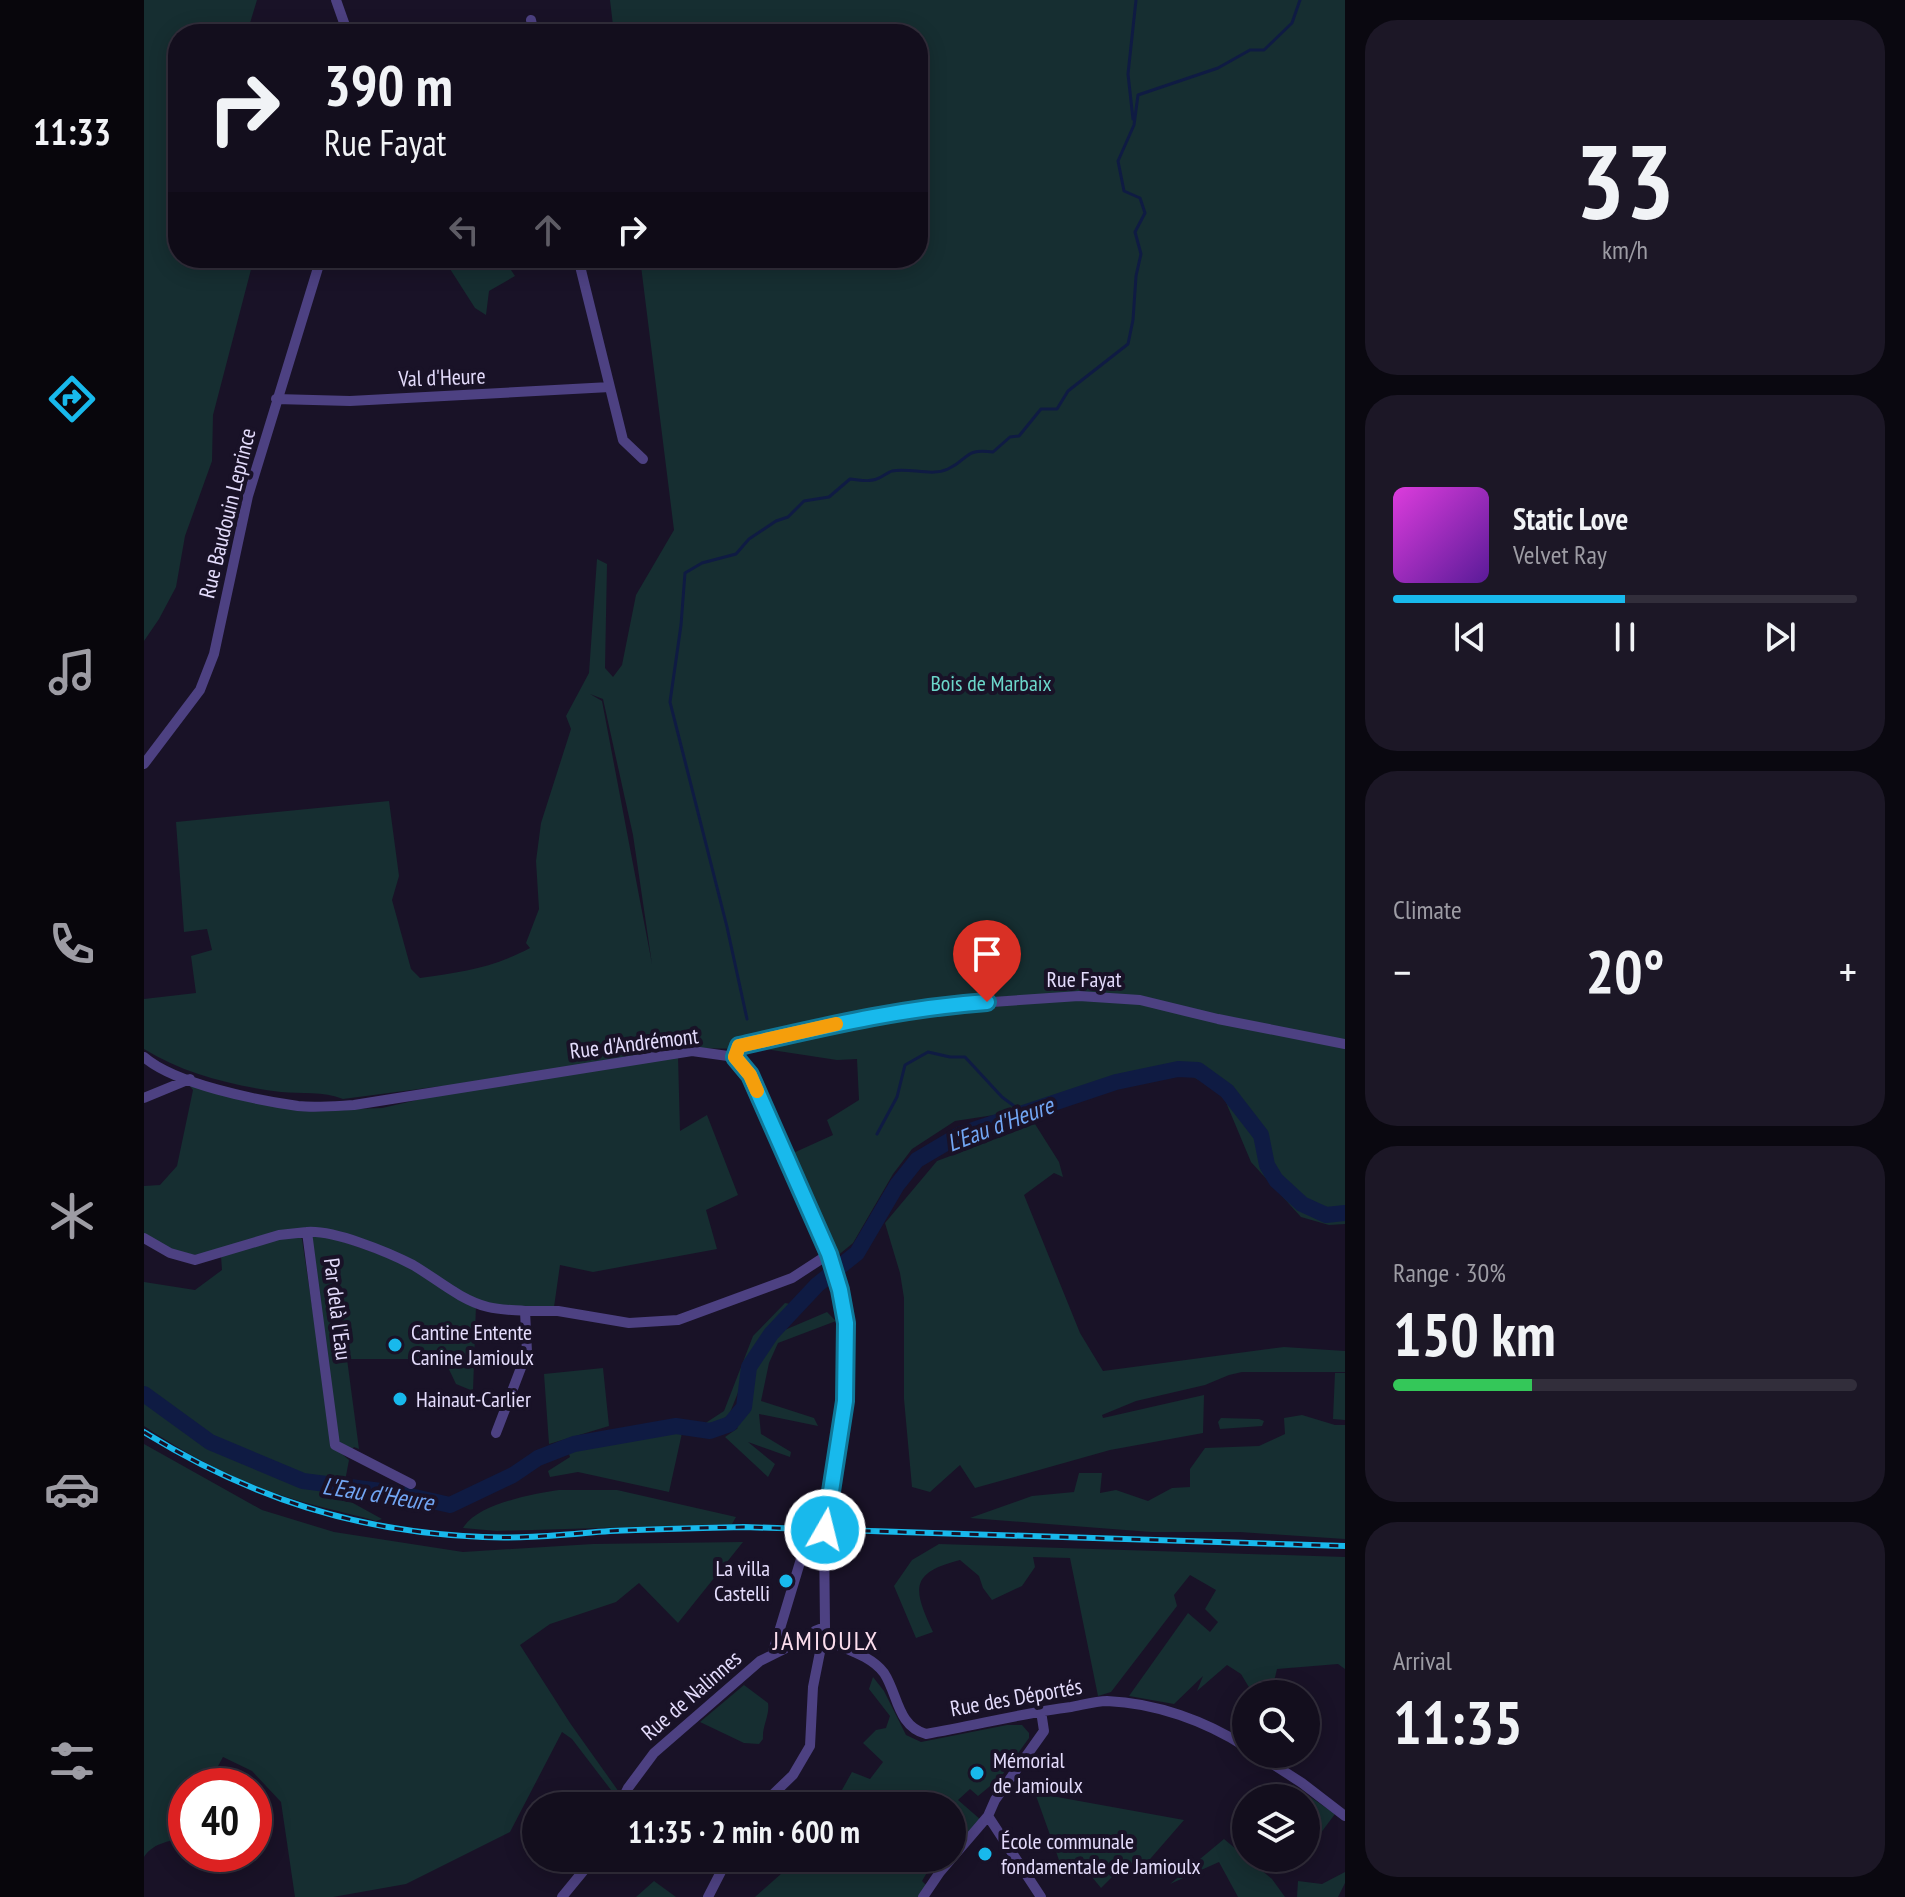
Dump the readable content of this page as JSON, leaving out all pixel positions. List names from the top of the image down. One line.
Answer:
{"streets":{"street":["Val d'Heure","Rue Baudouin Leprince","Rue Fayat","Rue d'Andrémont","Par delà l'Eau","Rue de Nalinnes","Rue des Déportés"]},"crossings":[["Val d'Heure","Rue Baudouin Leprince"],["Rue Fayat","Rue d'Andrémont"],["Rue de Nalinnes","Rue des Déportés"]],"districts":["JAMIOULX"],"water":["L'Eau d'Heure"],"parks":["Bois de Marbaix"],"places":["Cantine Entente Canine Jamioulx","Hainaut-Carlier","La villa Castelli","Mémorial de Jamioulx","École communale fondamentale de Jamioulx"],"page":{"tabs":"11:33","tile":[["33","km/h"],"Climate",["Range · 30%","150 km"],["Arrival","11:35"]],"turn":["390 m","Rue Fayat"],"song":["Static Love","Velvet Ray"],"heat":["−","20°","+"],"limit":"40","trip":"11:35 · 2 min · 600 m"}}
